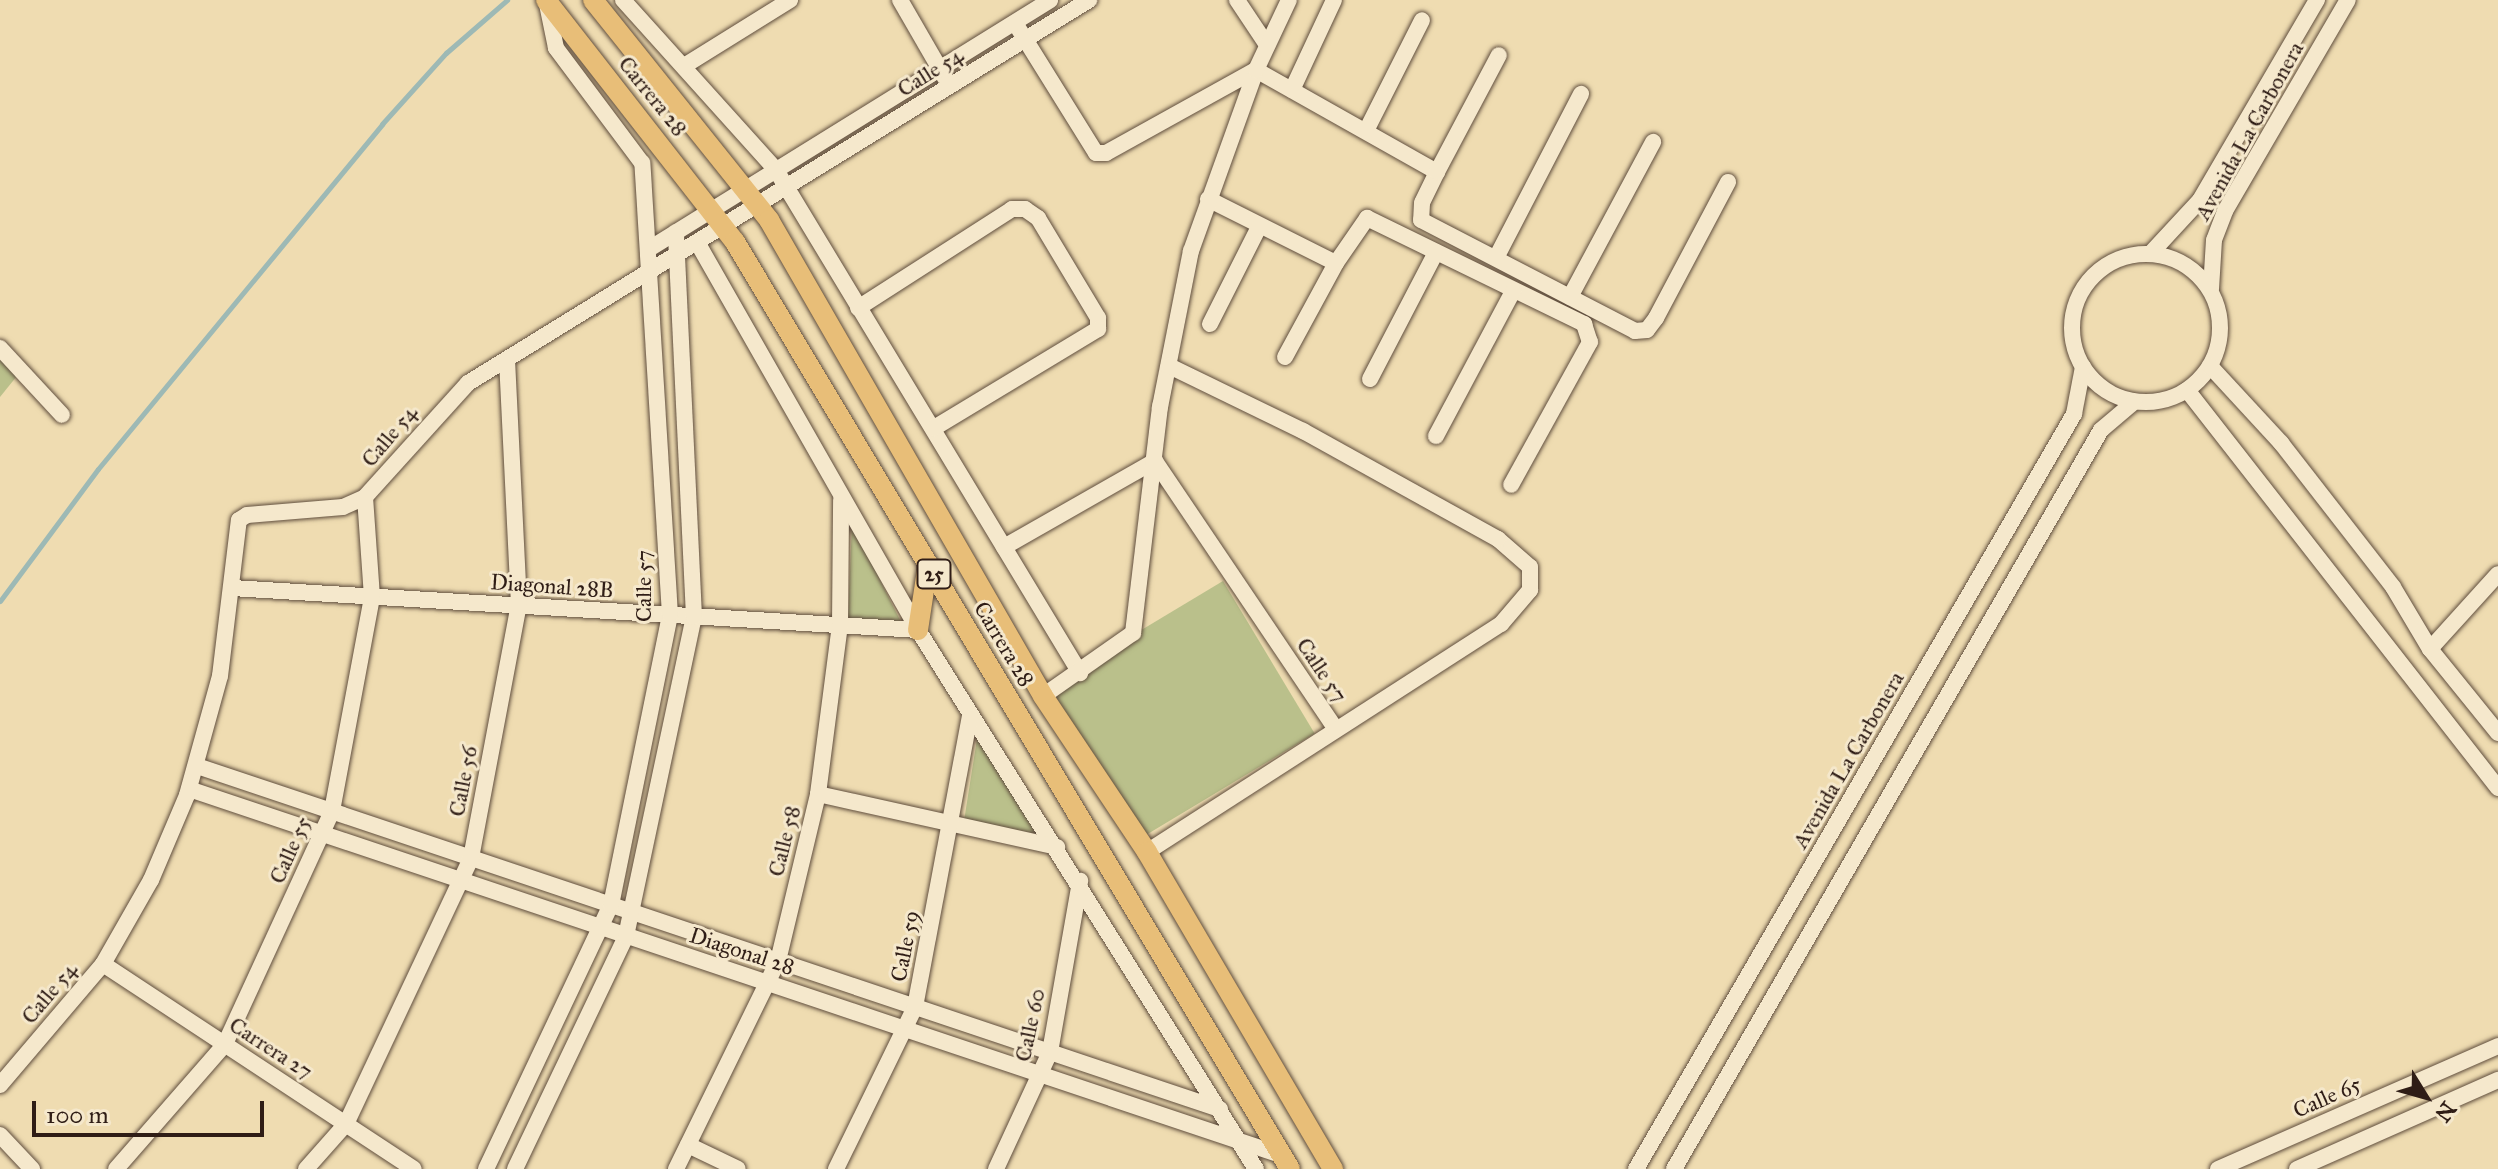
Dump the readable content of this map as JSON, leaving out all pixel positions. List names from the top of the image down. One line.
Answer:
{"streets":{"main road":["Carrera 28","25"],"street":["Calle 54","Avenida La Carbonera","Diagonal 28B","Calle 57","Calle 56","Calle 58","Calle 55","Calle 59","Diagonal 28","Calle 60","Carrera 27","Calle 65"]},"crossings":[["Calle 54","Carrera 28"],["Calle 54","Diagonal 28B"],["Calle 54","Calle 57"],["Calle 54","Calle 56"],["Calle 54","Calle 55"],["Calle 54","Diagonal 28"],["Calle 54","Carrera 27"],["Carrera 28","Calle 57"],["Carrera 28","Diagonal 28"],["Diagonal 28B","Calle 57"],["Diagonal 28B","Calle 56"],["Diagonal 28B","Calle 58"],["Diagonal 28B","Calle 55"],["Calle 57","Diagonal 28"],["Calle 56","Diagonal 28"],["Calle 56","Carrera 27"],["Calle 58","Diagonal 28"],["Calle 55","Diagonal 28"],["Calle 55","Carrera 27"],["Calle 59","Diagonal 28"],["Diagonal 28","Calle 60"]],"scale_bar":"100 m","north":"bottom right"}
